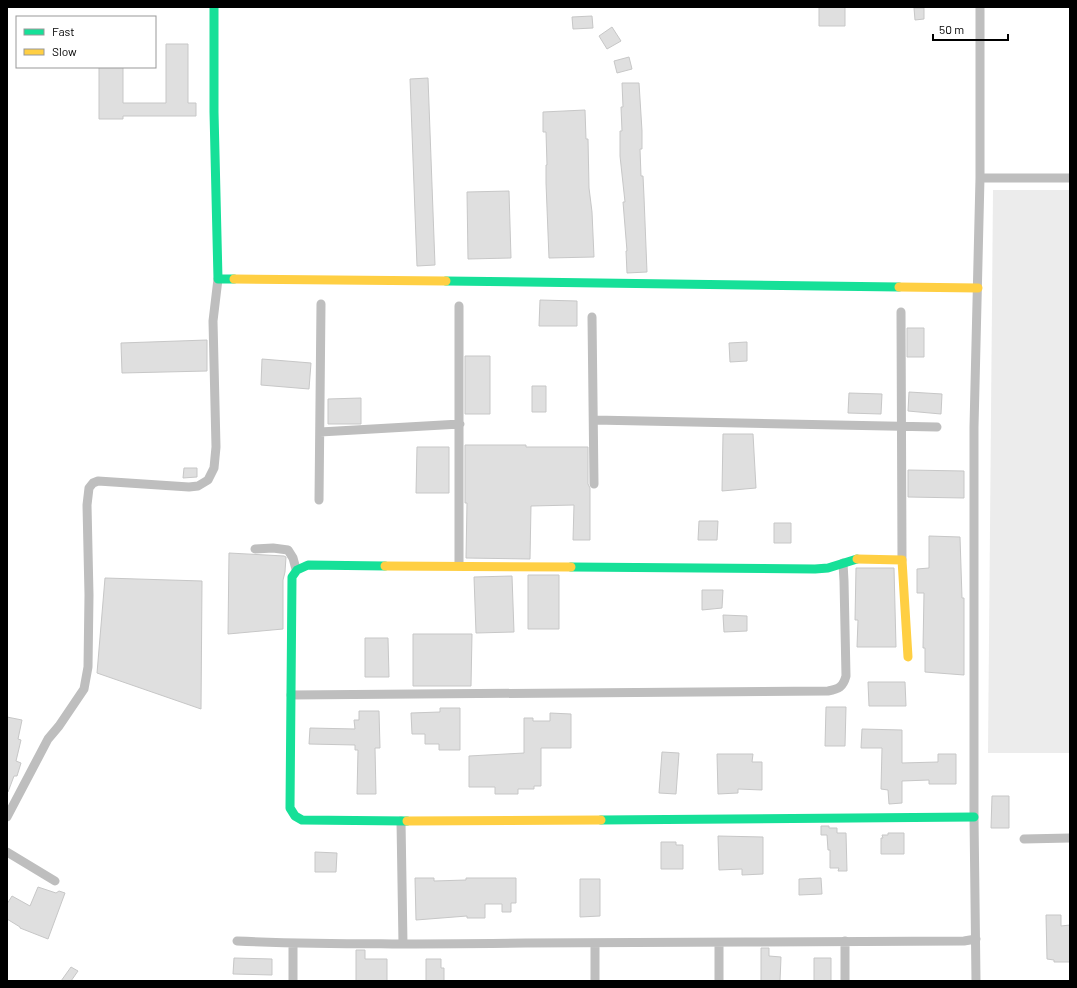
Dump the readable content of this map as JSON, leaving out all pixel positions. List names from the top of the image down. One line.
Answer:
{"legend":["Fast","Slow"],"scale_bar":"50 m"}
